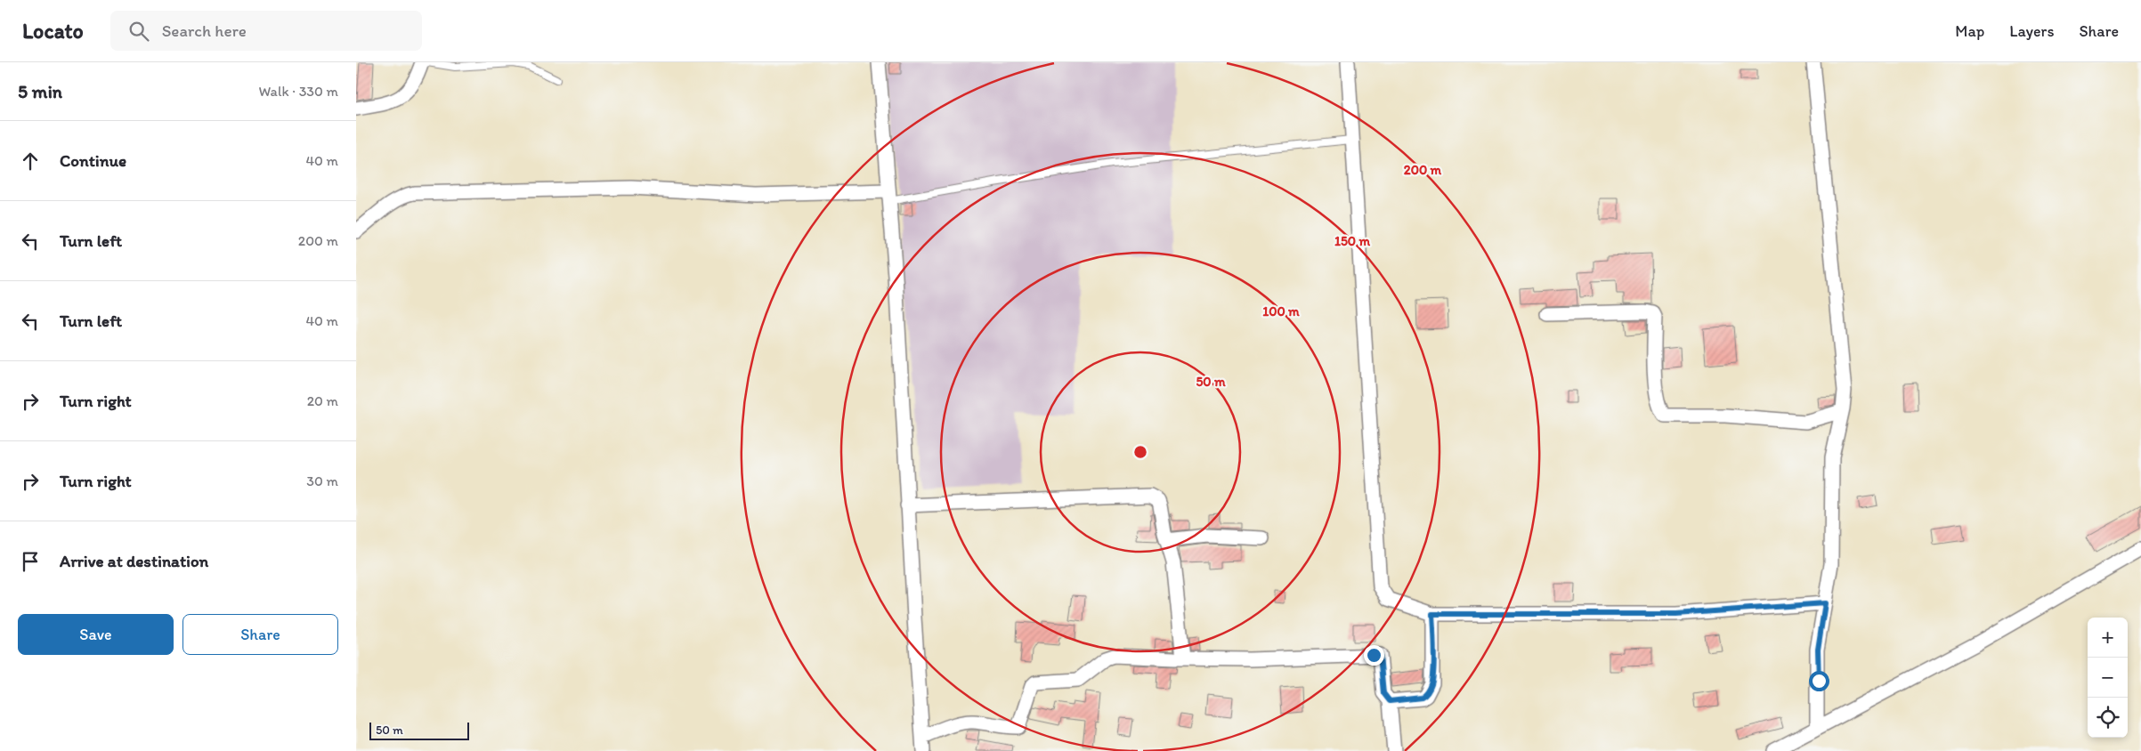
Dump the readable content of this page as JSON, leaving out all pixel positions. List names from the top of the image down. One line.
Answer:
{"scale_bar":"50 m","page":{"header":"Locato","search":"Search here","nav":["Map","Layers","Share"],"heading":["5 min","Walk · 330 m"],"list":[["Continue","40 m"],["Turn left","200 m"],["Turn left","40 m"],["Turn right","20 m"],["Turn right","30 m"],"Arrive at destination"],"buttons":["Save","Share"],"map_buttons":["+","−"],"scale":"50 m"},"rings":["200 m","150 m","100 m","50 m"]}
